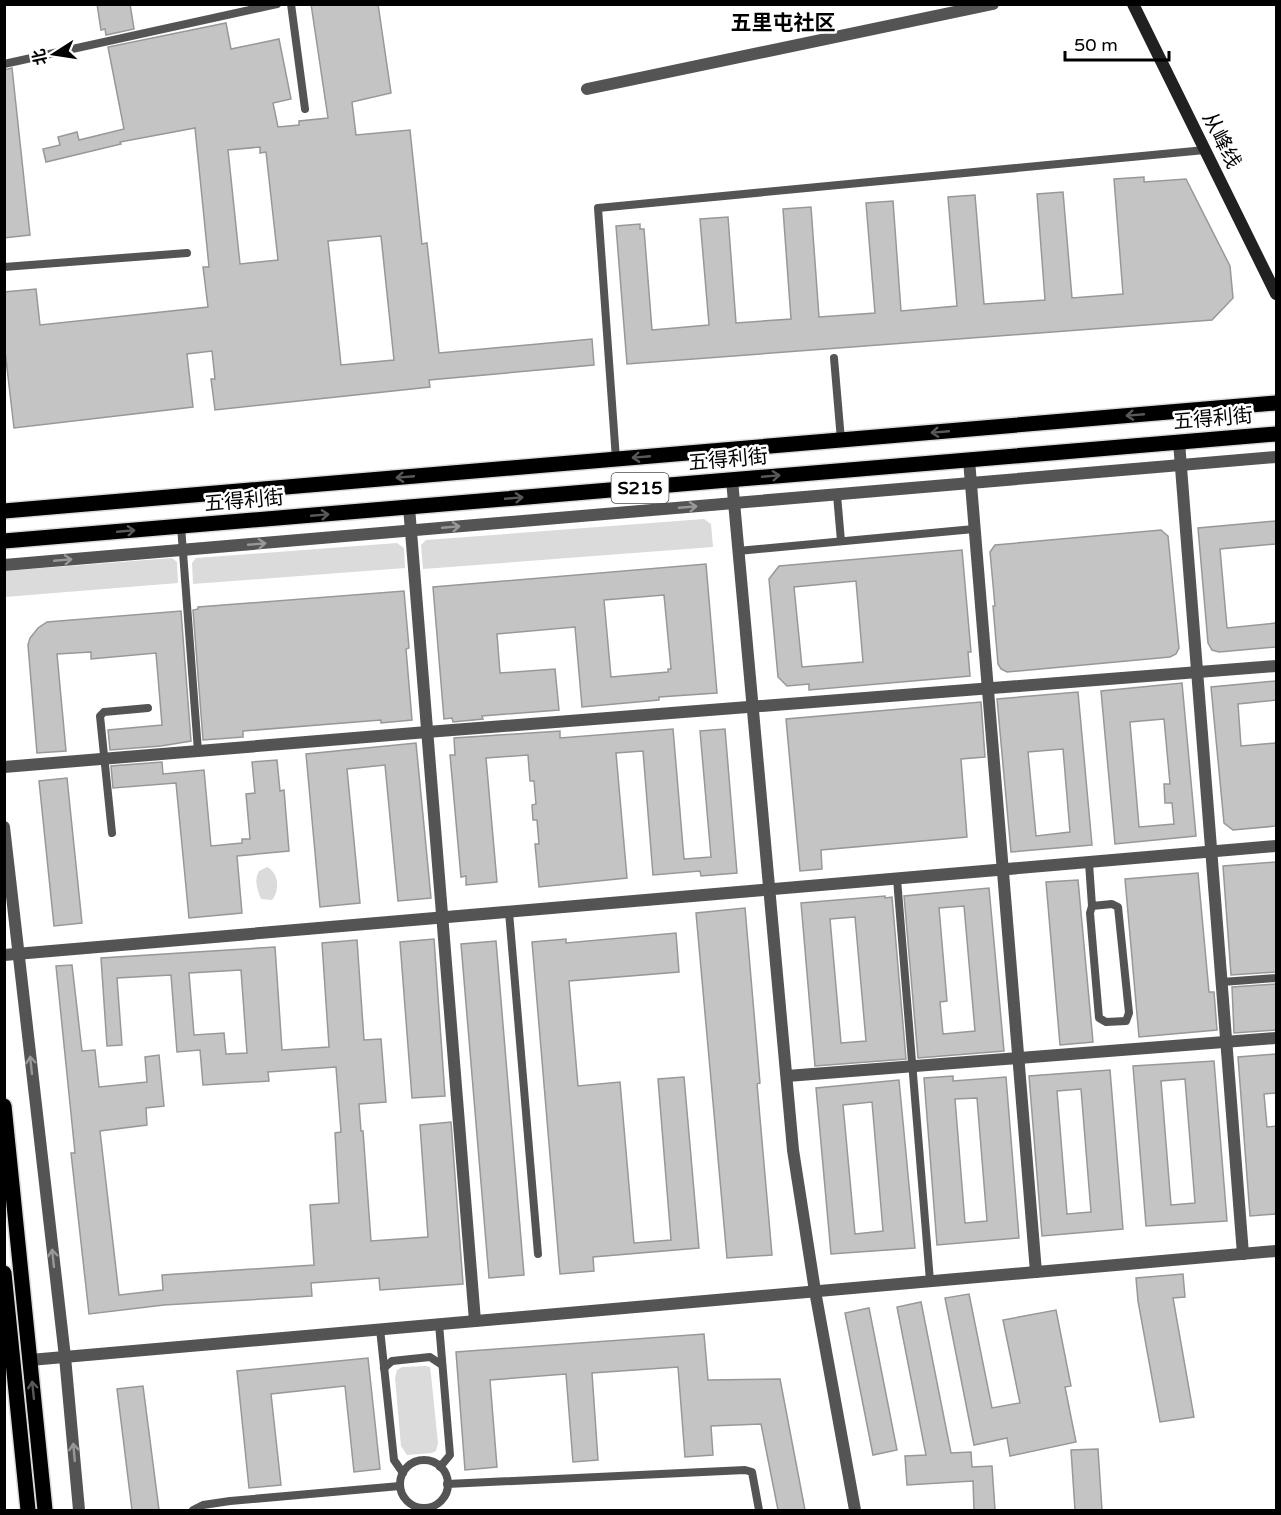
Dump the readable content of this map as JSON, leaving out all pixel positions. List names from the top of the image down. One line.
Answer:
{"streets":{"main road":["五得利街","S215"],"street":["从峰线"]},"districts":["五里屯社区"],"scale_bar":"50 m","north":"left"}
